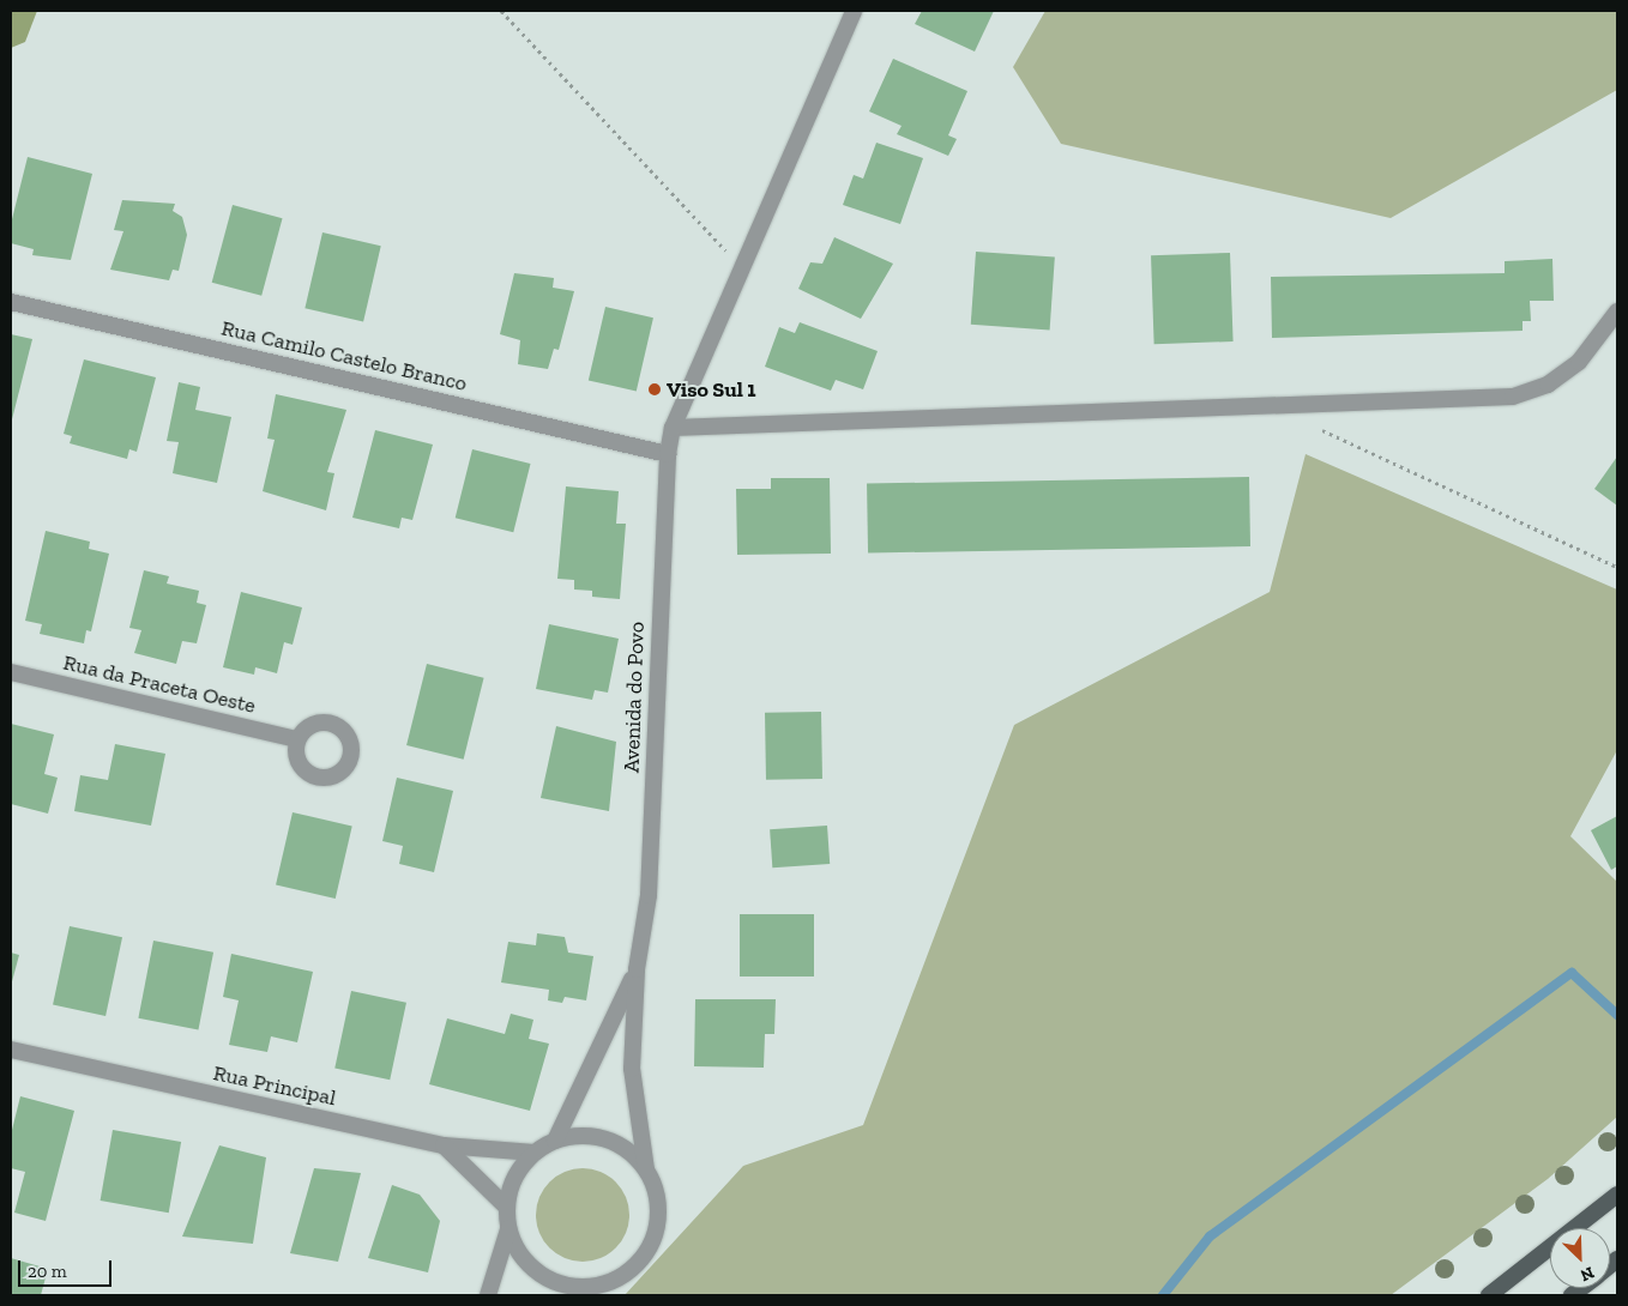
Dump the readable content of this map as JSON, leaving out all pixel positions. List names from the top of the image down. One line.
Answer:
{"streets":{"street":["Rua Camilo Castelo Branco","Rua da Praceta Oeste","Avenida do Povo","Rua Principal"]},"crossings":[["Rua Camilo Castelo Branco","Avenida do Povo"],["Avenida do Povo","Rua Principal"]],"places":["Viso Sul 1"],"scale_bar":"20 m","north":"bottom right"}
